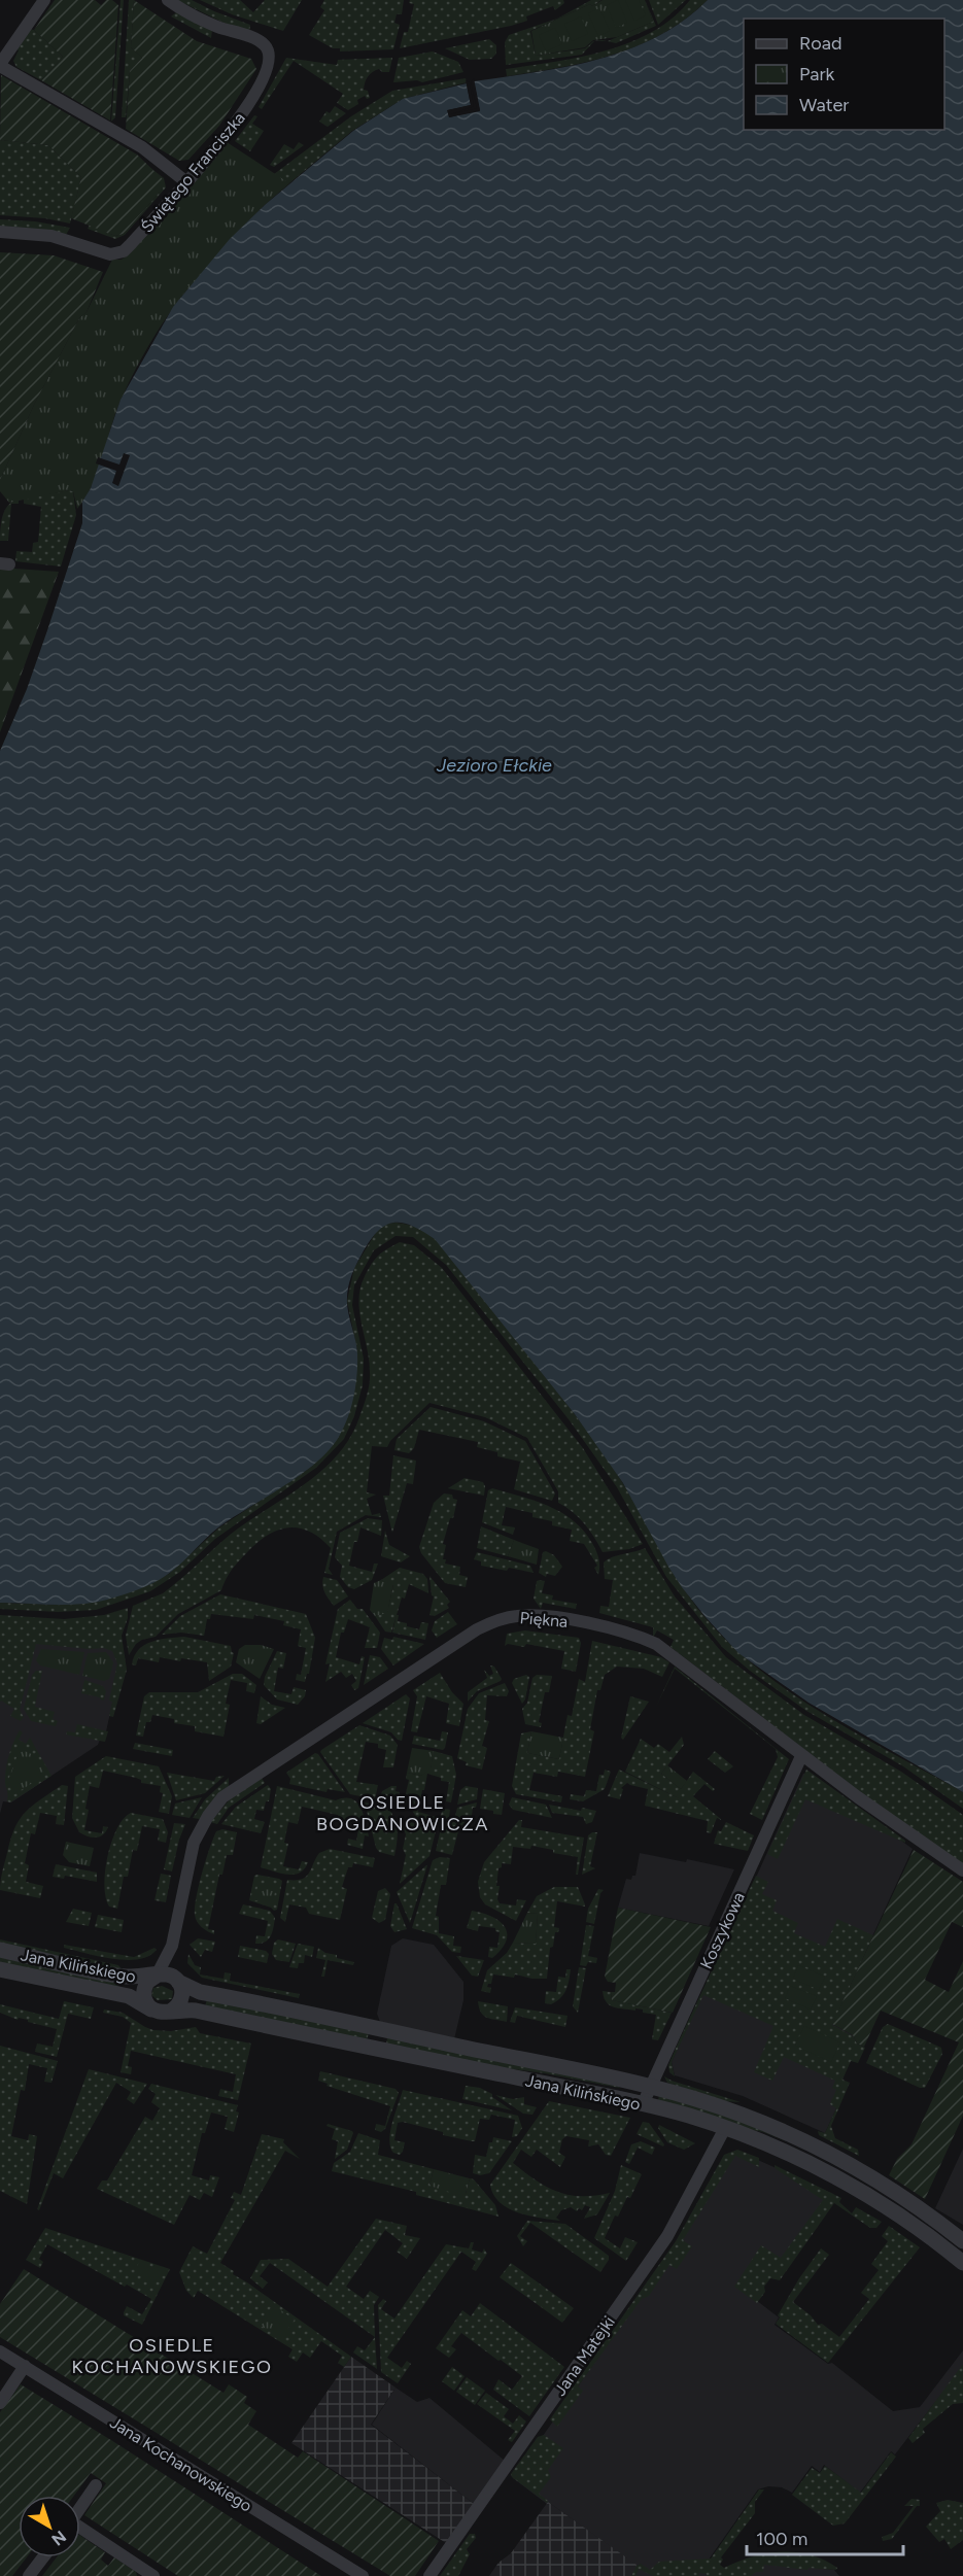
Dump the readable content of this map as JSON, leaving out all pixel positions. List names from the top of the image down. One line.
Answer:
{"streets":{"street":["Świętego Franciszka","Piękna","Koszykowa","Jana Kilińskiego","Jana Matejki","Jana Kochanowskiego"]},"crossings":[["Piękna","Koszykowa"],["Piękna","Jana Kilińskiego"],["Koszykowa","Jana Kilińskiego"],["Jana Kilińskiego","Jana Matejki"]],"districts":["OSIEDLE BOGDANOWICZA","OSIEDLE KOCHANOWSKIEGO"],"water":["Jezioro Ełckie"],"legend":["Road","Park","Water"],"scale_bar":"100 m","north":"bottom right"}
